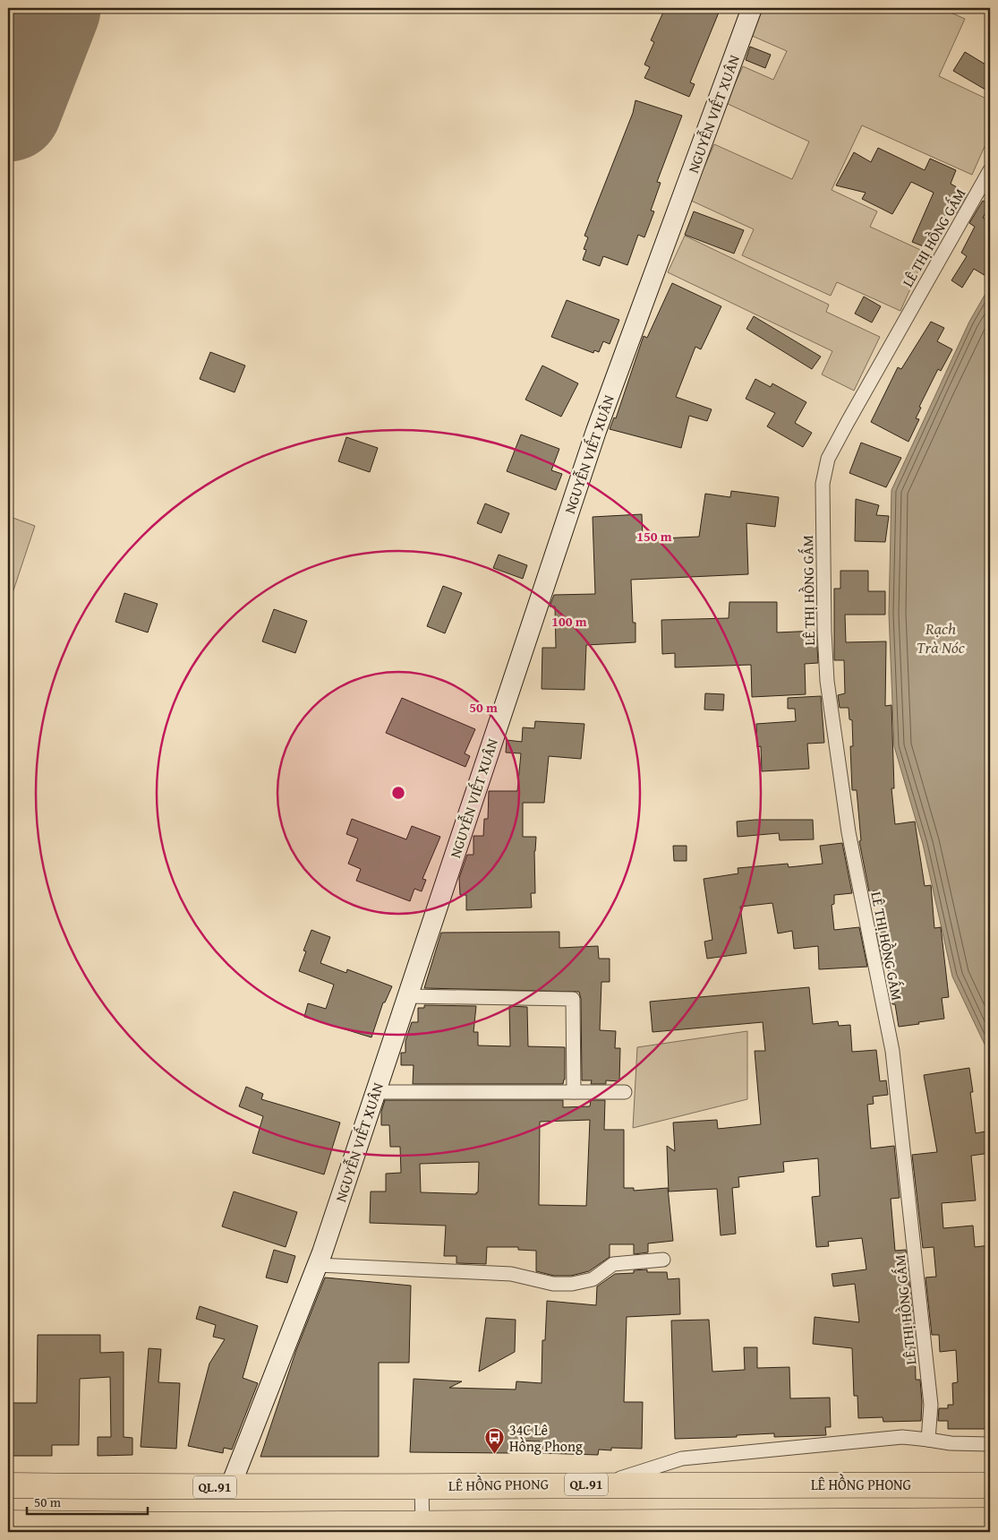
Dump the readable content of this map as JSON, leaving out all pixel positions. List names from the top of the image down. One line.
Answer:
{"streets":{"highway":["LÊ HỒNG PHONG","QL.91"],"street":["NGUYỄN VIẾT XUÂN","LÊ THỊ HỒNG GẤM"]},"crossings":[["NGUYỄN VIẾT XUÂN","LÊ HỒNG PHONG"]],"water":["Rạch Trà Nóc"],"places":{"bus stop":["34C Lê Hồng Phong"]},"scale_bar":"50 m","rings":["150 m","100 m","50 m"]}
